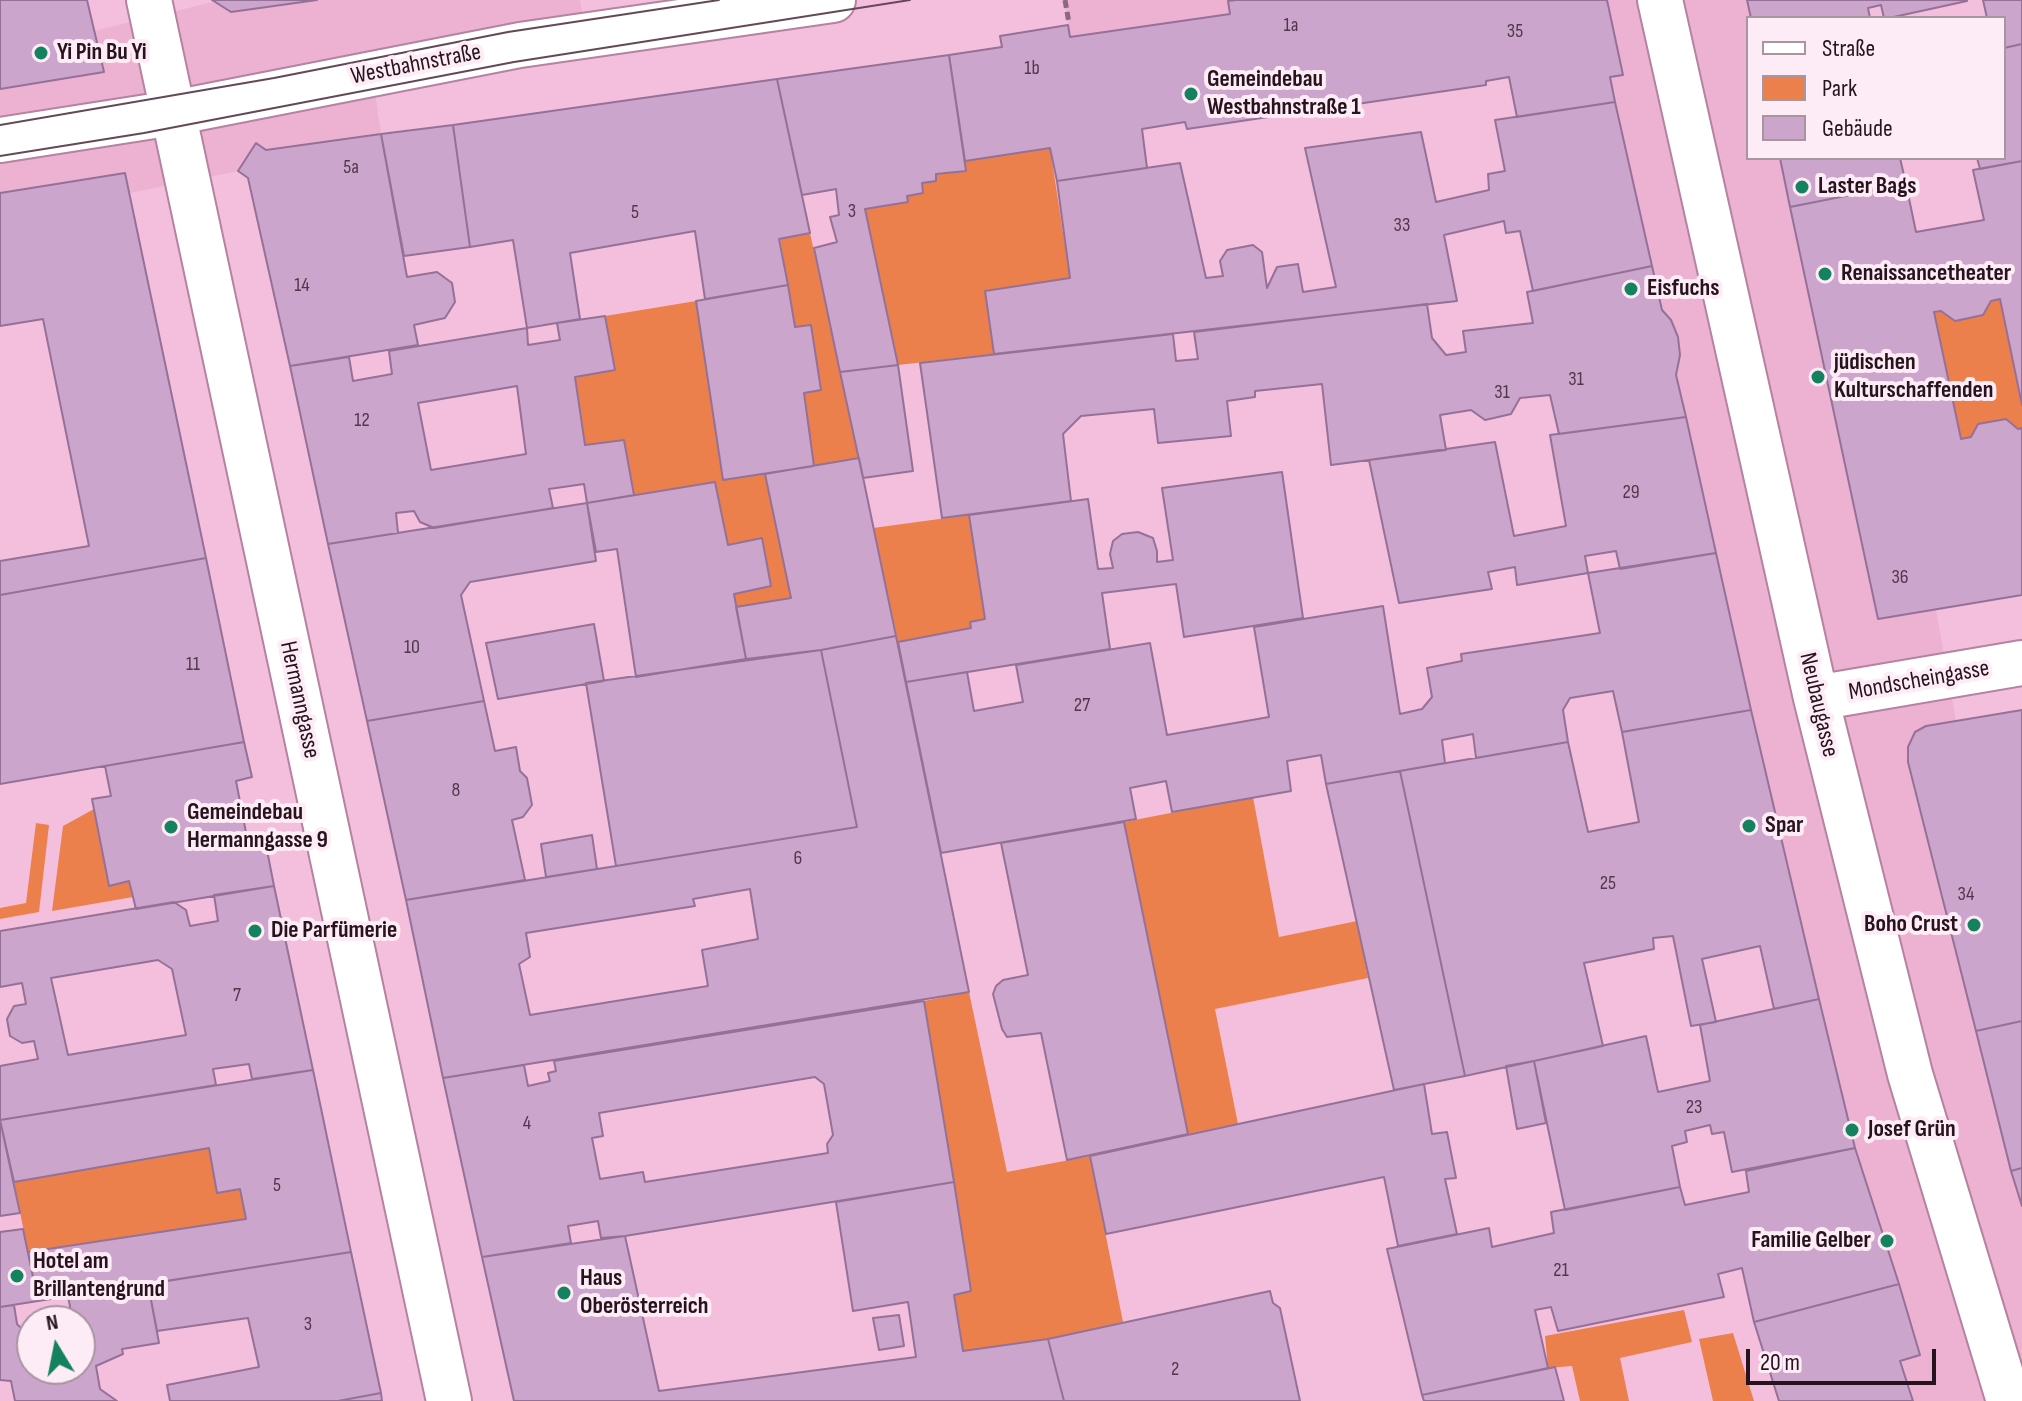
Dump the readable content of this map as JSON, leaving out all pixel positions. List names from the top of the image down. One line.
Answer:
{"streets":{"street":["Westbahnstraße","Mondscheingasse","Hermanngasse","Neubaugasse"]},"crossings":[["Westbahnstraße","Hermanngasse"],["Mondscheingasse","Neubaugasse"]],"places":["Yi Pin Bu Yi","Gemeindebau Westbahnstraße 1","Laster Bags","Renaissancetheater","Eisfuchs","jüdischen Kulturschaffenden","Spar","Gemeindebau Hermanngasse 9","Boho Crust","Die Parfümerie","Josef Grün","Familie Gelber","Hotel am Brillantengrund","Haus Oberösterreich"],"house_numbers":["1a","35","1b","5a","3","5","33","14","31","31","12","29","36","10","11","27","8","6","25","34","7","23","4","5","21","3","2"],"legend":["Straße","Park","Gebäude"],"scale_bar":"20 m","north":"top"}
